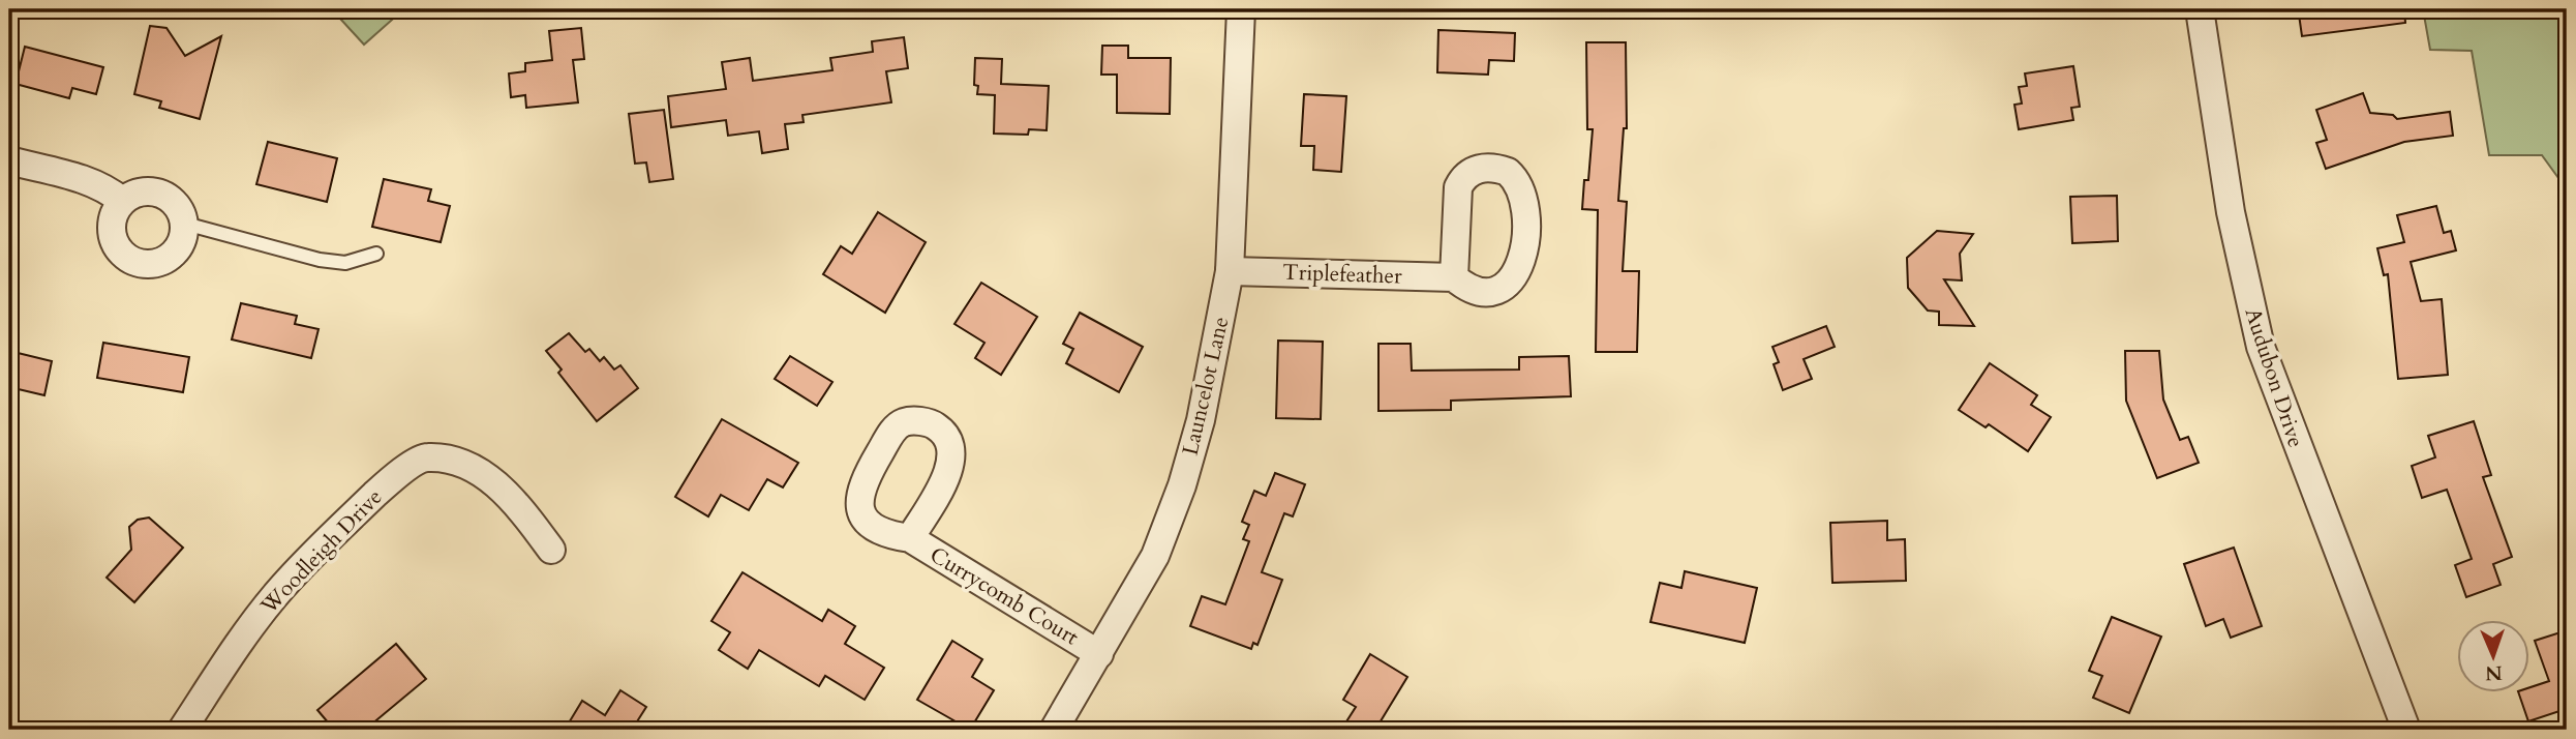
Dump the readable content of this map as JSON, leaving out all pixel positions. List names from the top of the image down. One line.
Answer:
{"streets":{"street":["Triplefeather","Audubon Drive","Launcelot Lane","Woodleigh Drive","Currycomb Court"]},"crossings":[["Triplefeather","Launcelot Lane"],["Launcelot Lane","Currycomb Court"]],"north":"bottom"}
